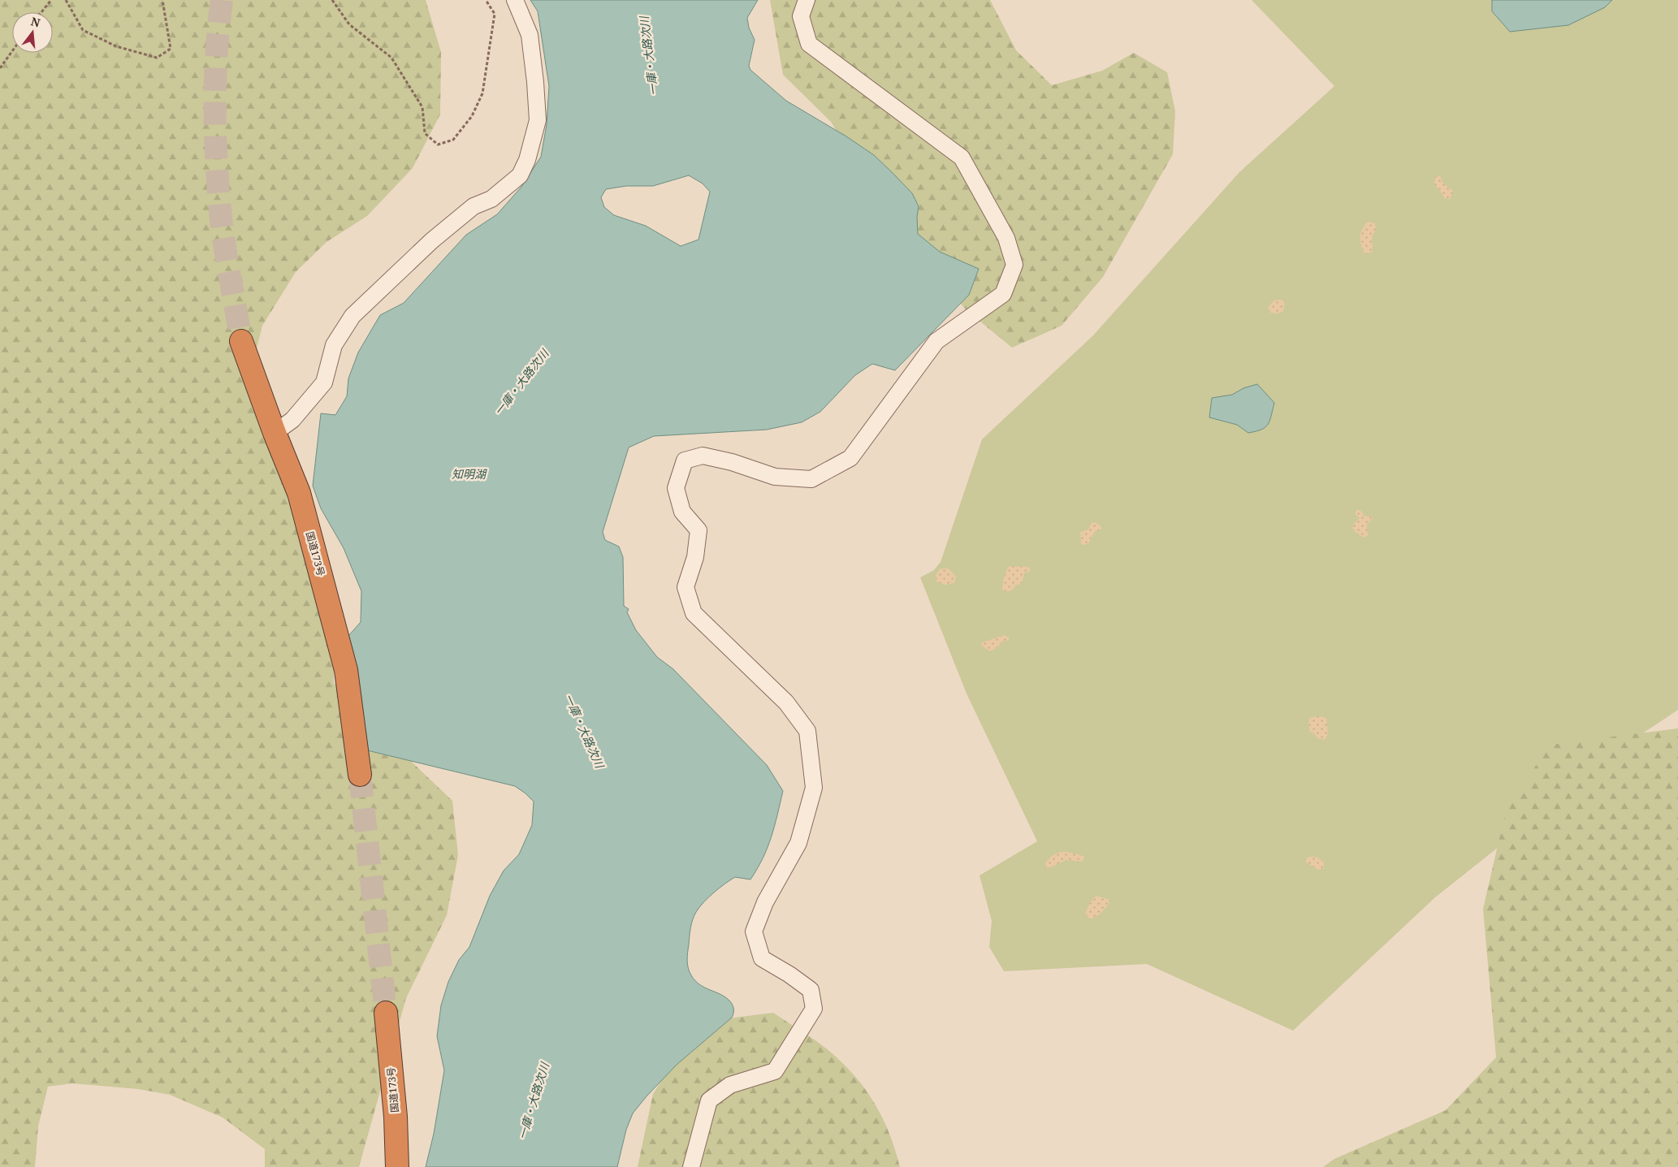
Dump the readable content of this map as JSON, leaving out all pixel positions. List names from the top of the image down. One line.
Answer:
{"streets":{"highway":["国道173号"]},"water":["一庫・大路次川","知明湖"],"north":"top"}
